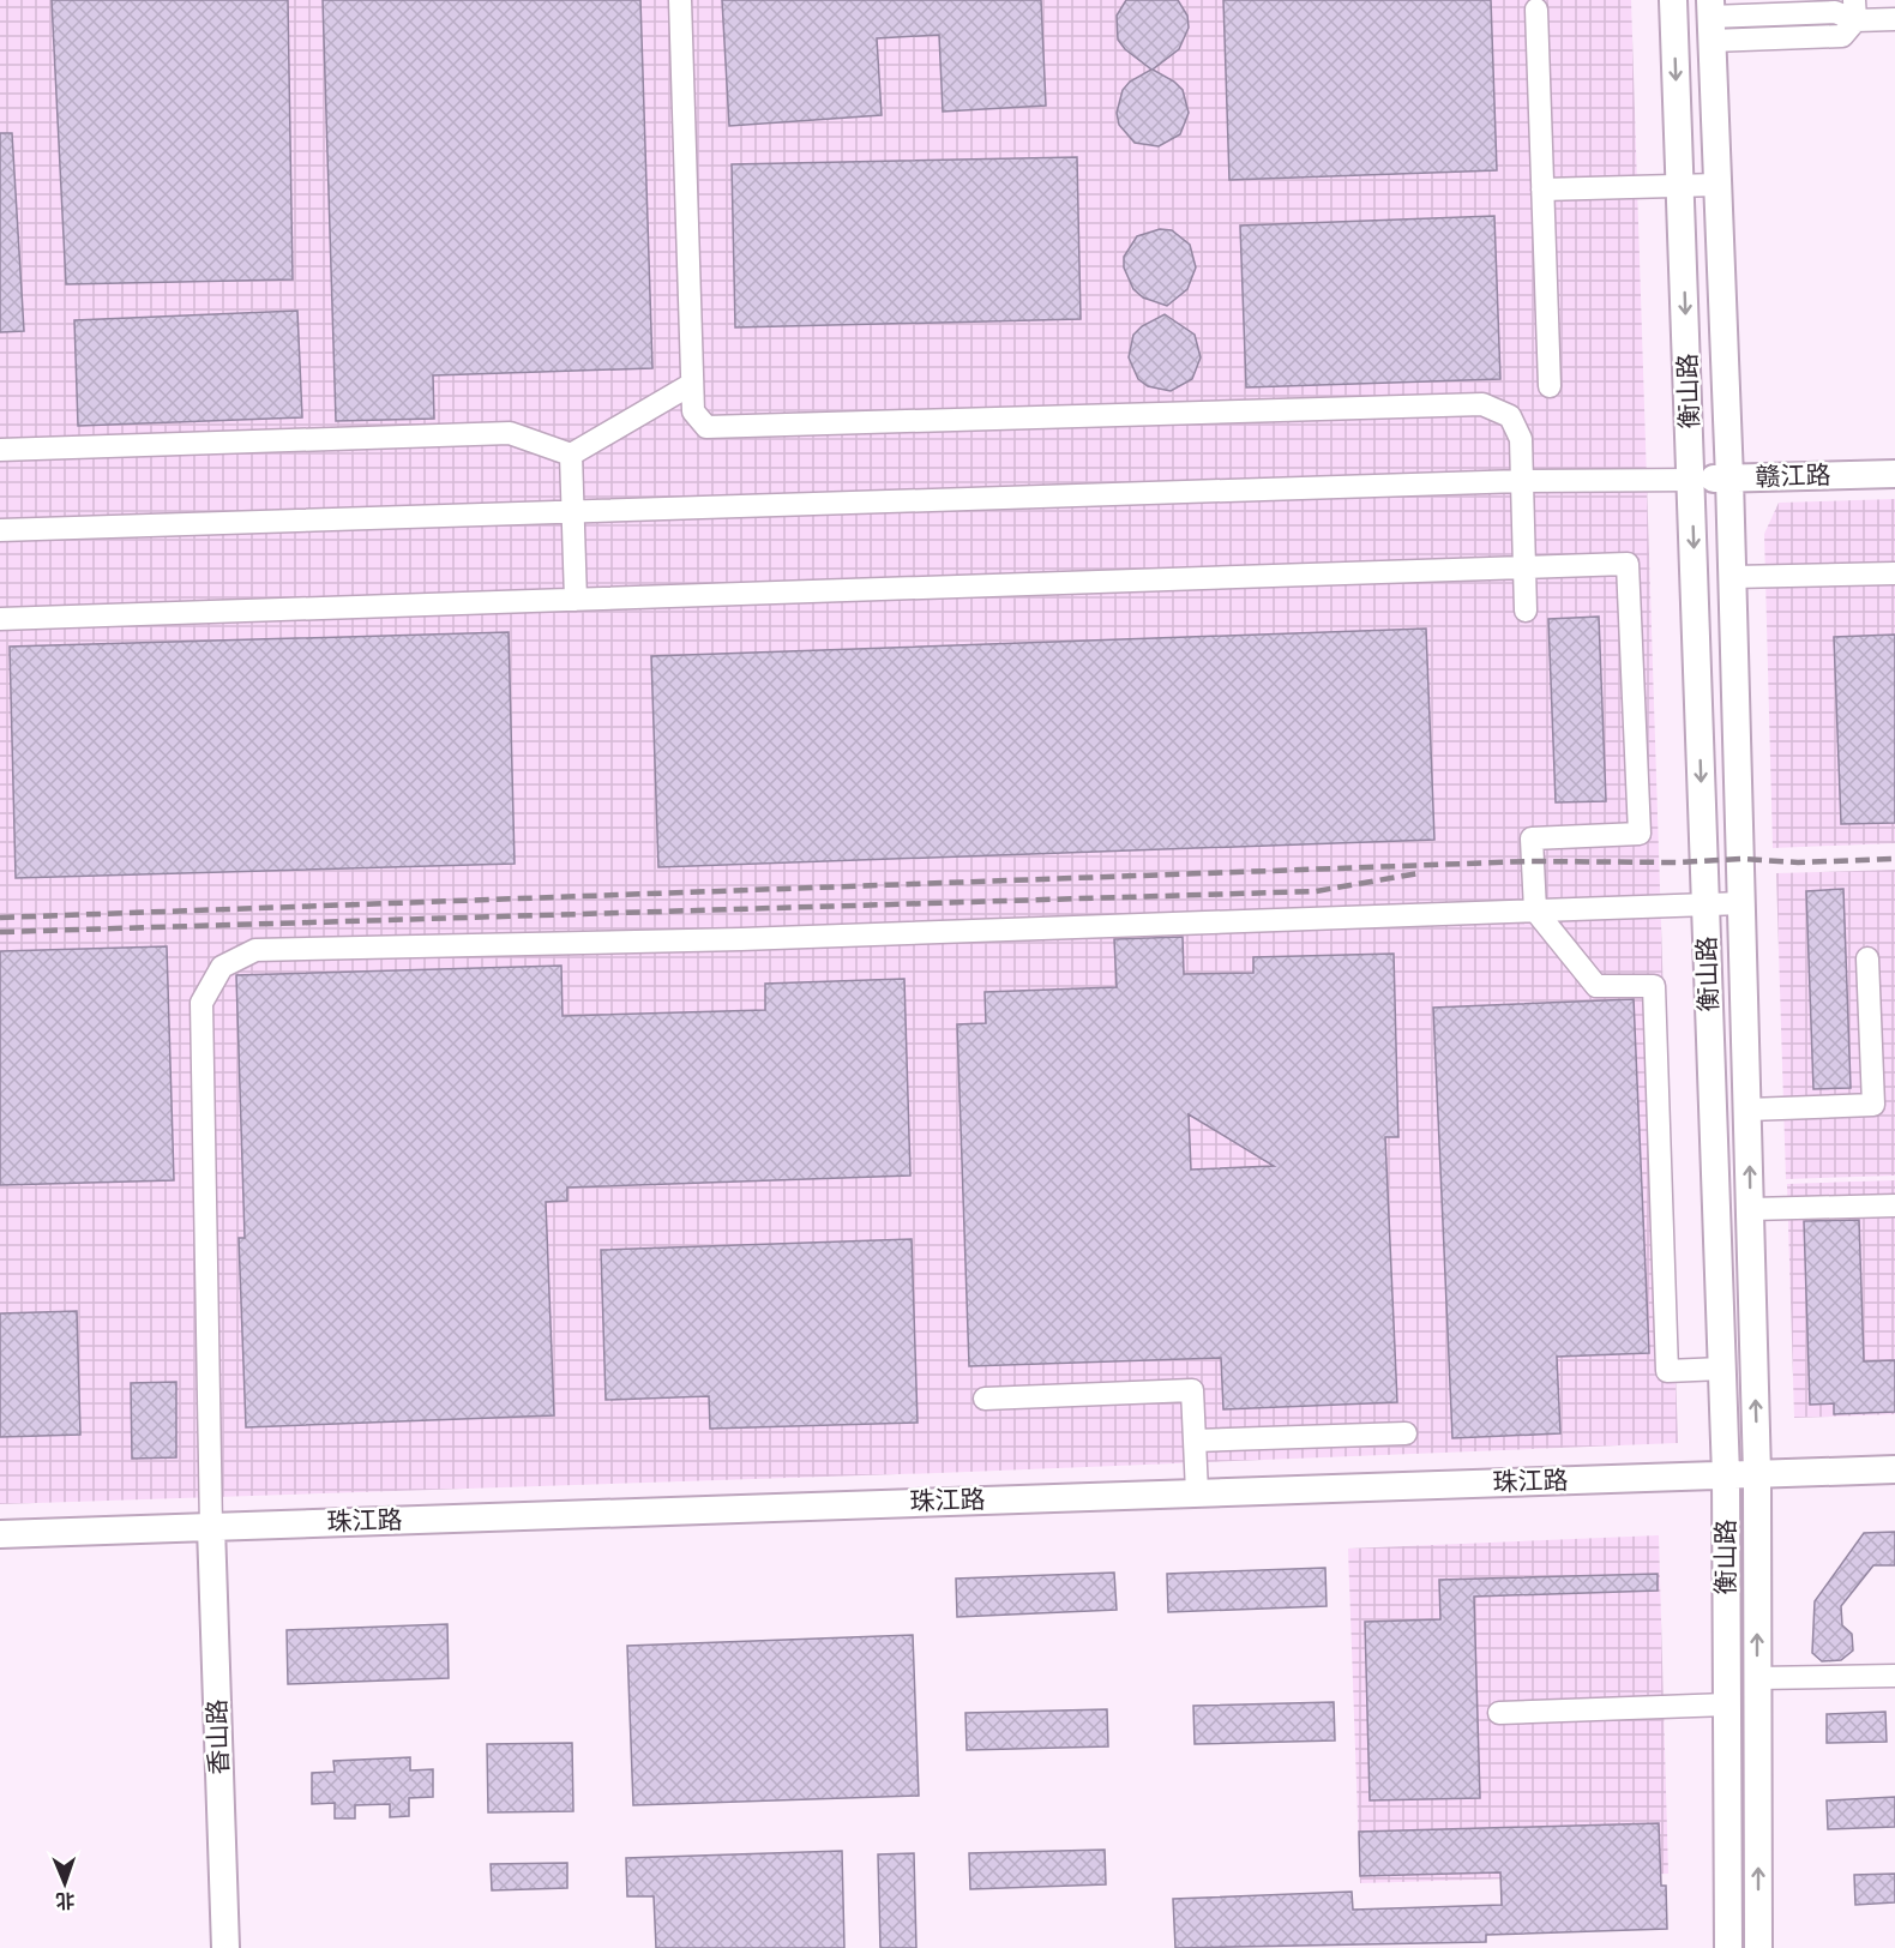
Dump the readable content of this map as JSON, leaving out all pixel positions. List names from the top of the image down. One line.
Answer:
{"streets":{"street":["衡山路","赣江路","珠江路","香山路"]},"crossings":[["衡山路","赣江路"],["衡山路","珠江路"],["珠江路","香山路"]],"north":"bottom"}
